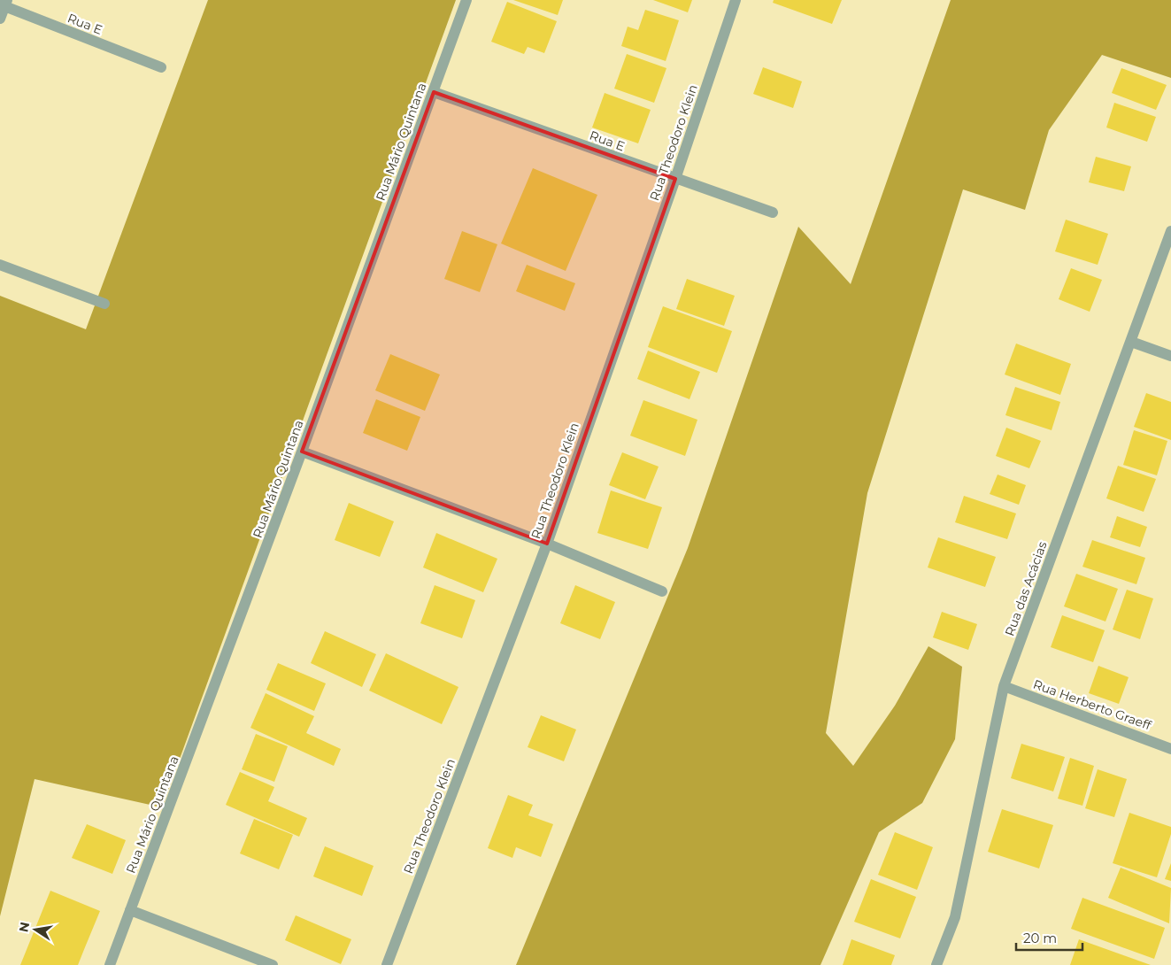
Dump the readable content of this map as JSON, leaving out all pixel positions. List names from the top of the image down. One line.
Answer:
{"streets":{"street":["Rua E","Rua Mário Quintana","Rua Theodoro Klein","Rua das Acácias","Rua Herberto Graeff"]},"crossings":[["Rua E","Rua Mário Quintana"],["Rua E","Rua Theodoro Klein"],["Rua das Acácias","Rua Herberto Graeff"]],"scale_bar":"20 m","north":"left"}
